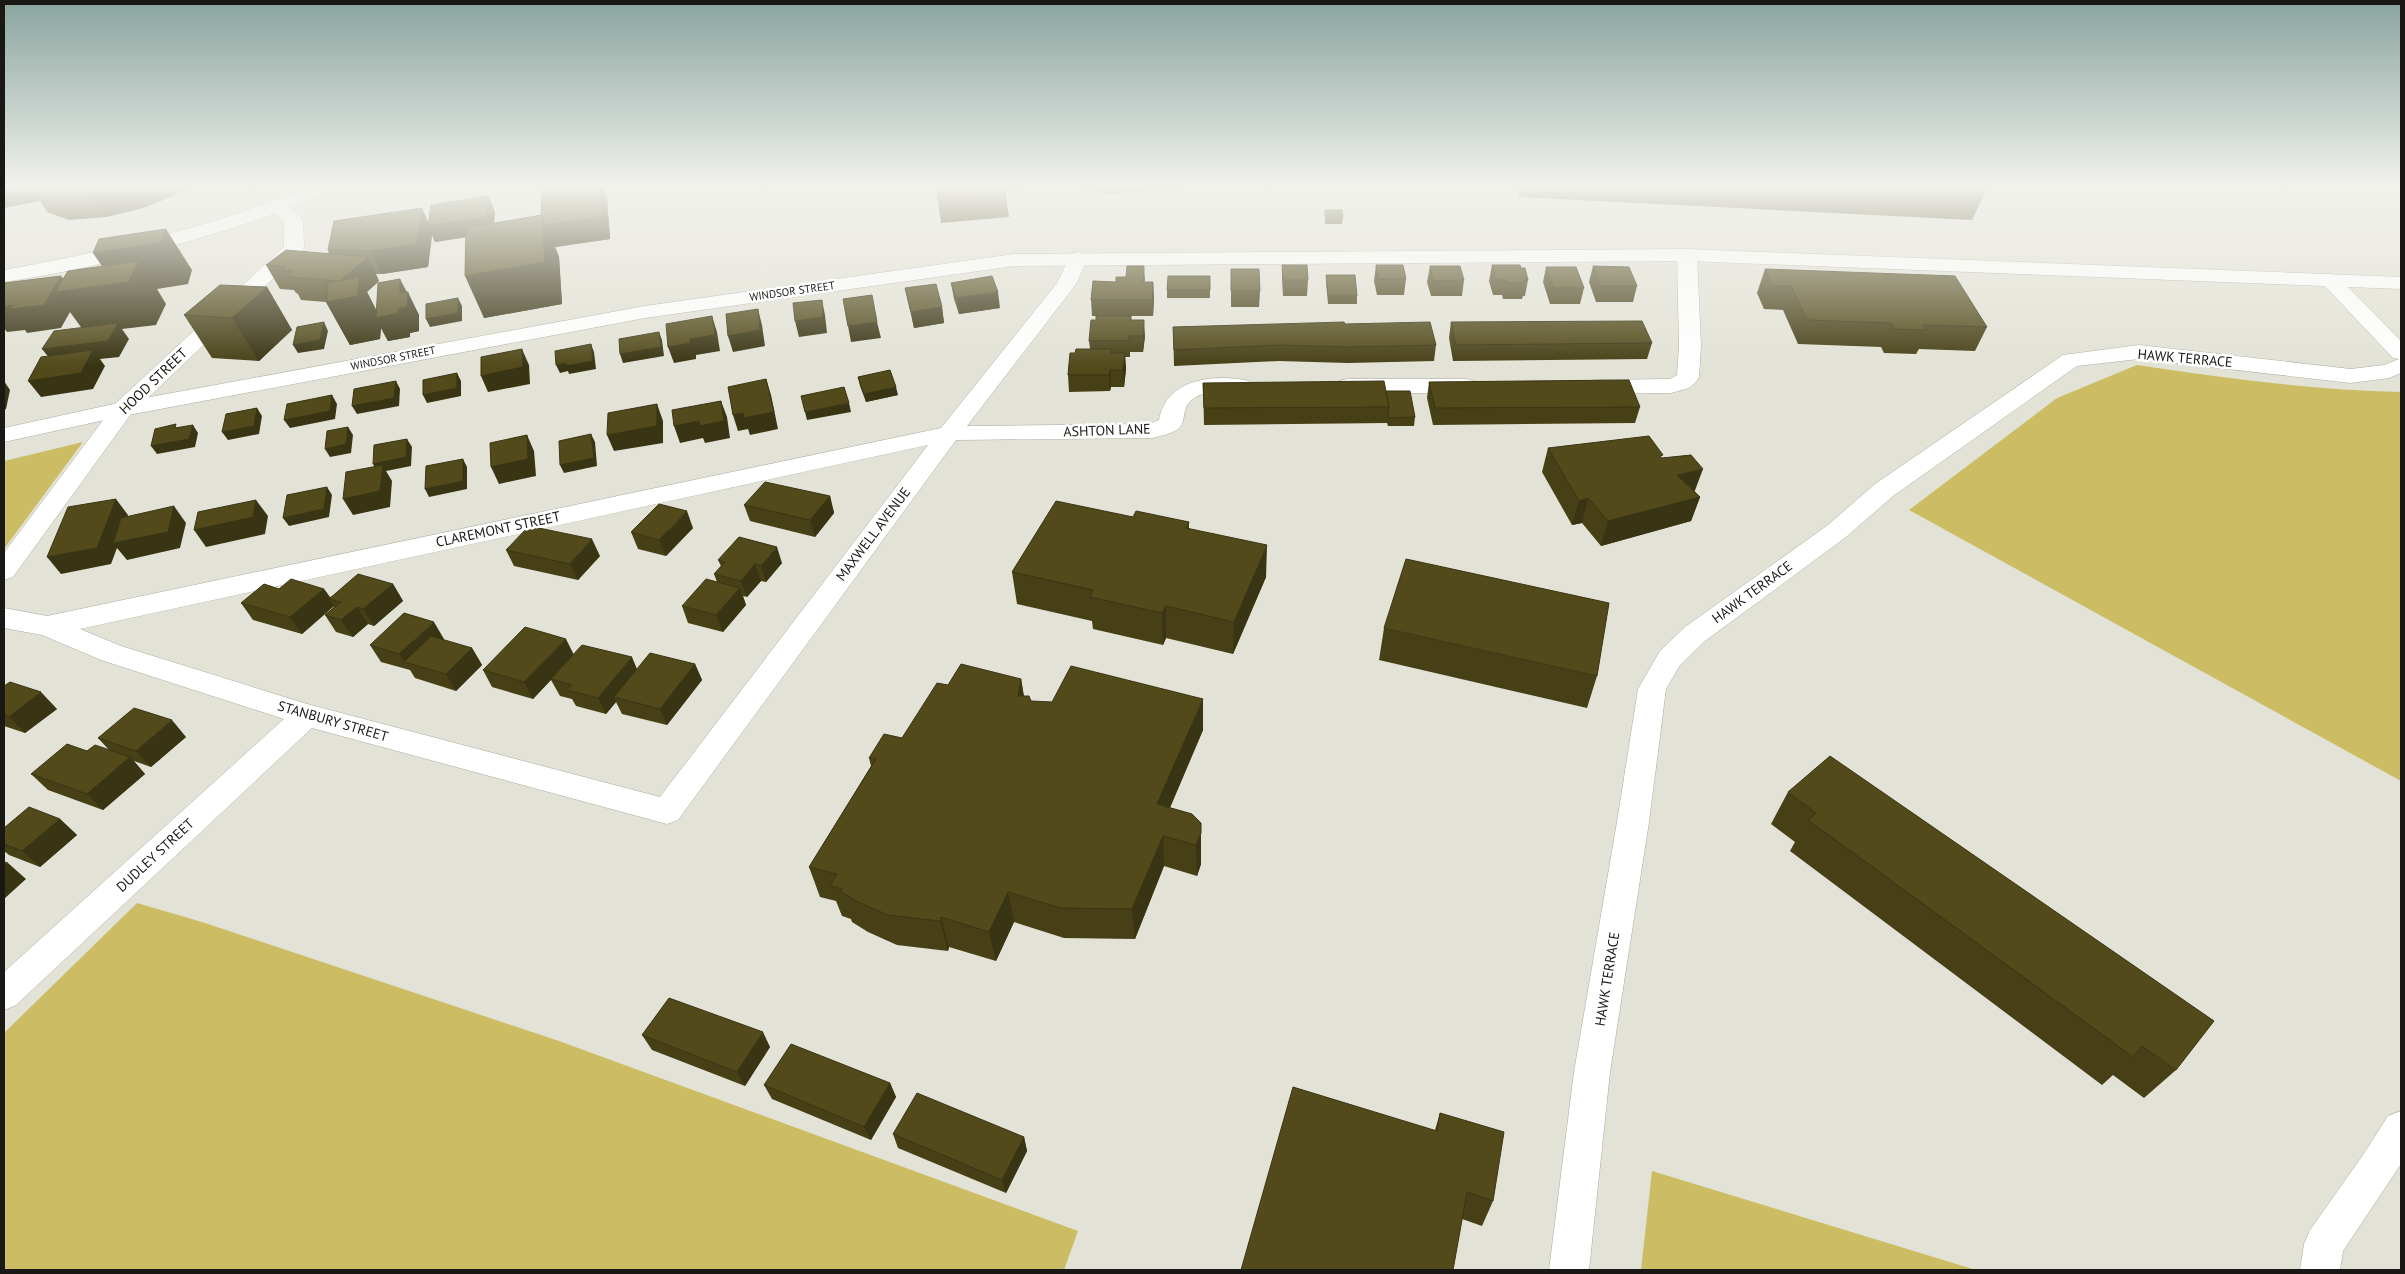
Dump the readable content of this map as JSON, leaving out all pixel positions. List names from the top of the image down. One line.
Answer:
{"streets":{"street":["WINDSOR STREET","HAWK TERRACE","HOOD STREET","ASHTON LANE","CLAREMONT STREET","MAXWELL AVENUE","STANBURY STREET","DUDLEY STREET"]},"crossings":[["WINDSOR STREET","HOOD STREET"],["WINDSOR STREET","MAXWELL AVENUE"],["ASHTON LANE","CLAREMONT STREET"],["ASHTON LANE","MAXWELL AVENUE"],["CLAREMONT STREET","MAXWELL AVENUE"],["CLAREMONT STREET","STANBURY STREET"],["MAXWELL AVENUE","STANBURY STREET"],["STANBURY STREET","DUDLEY STREET"]]}
